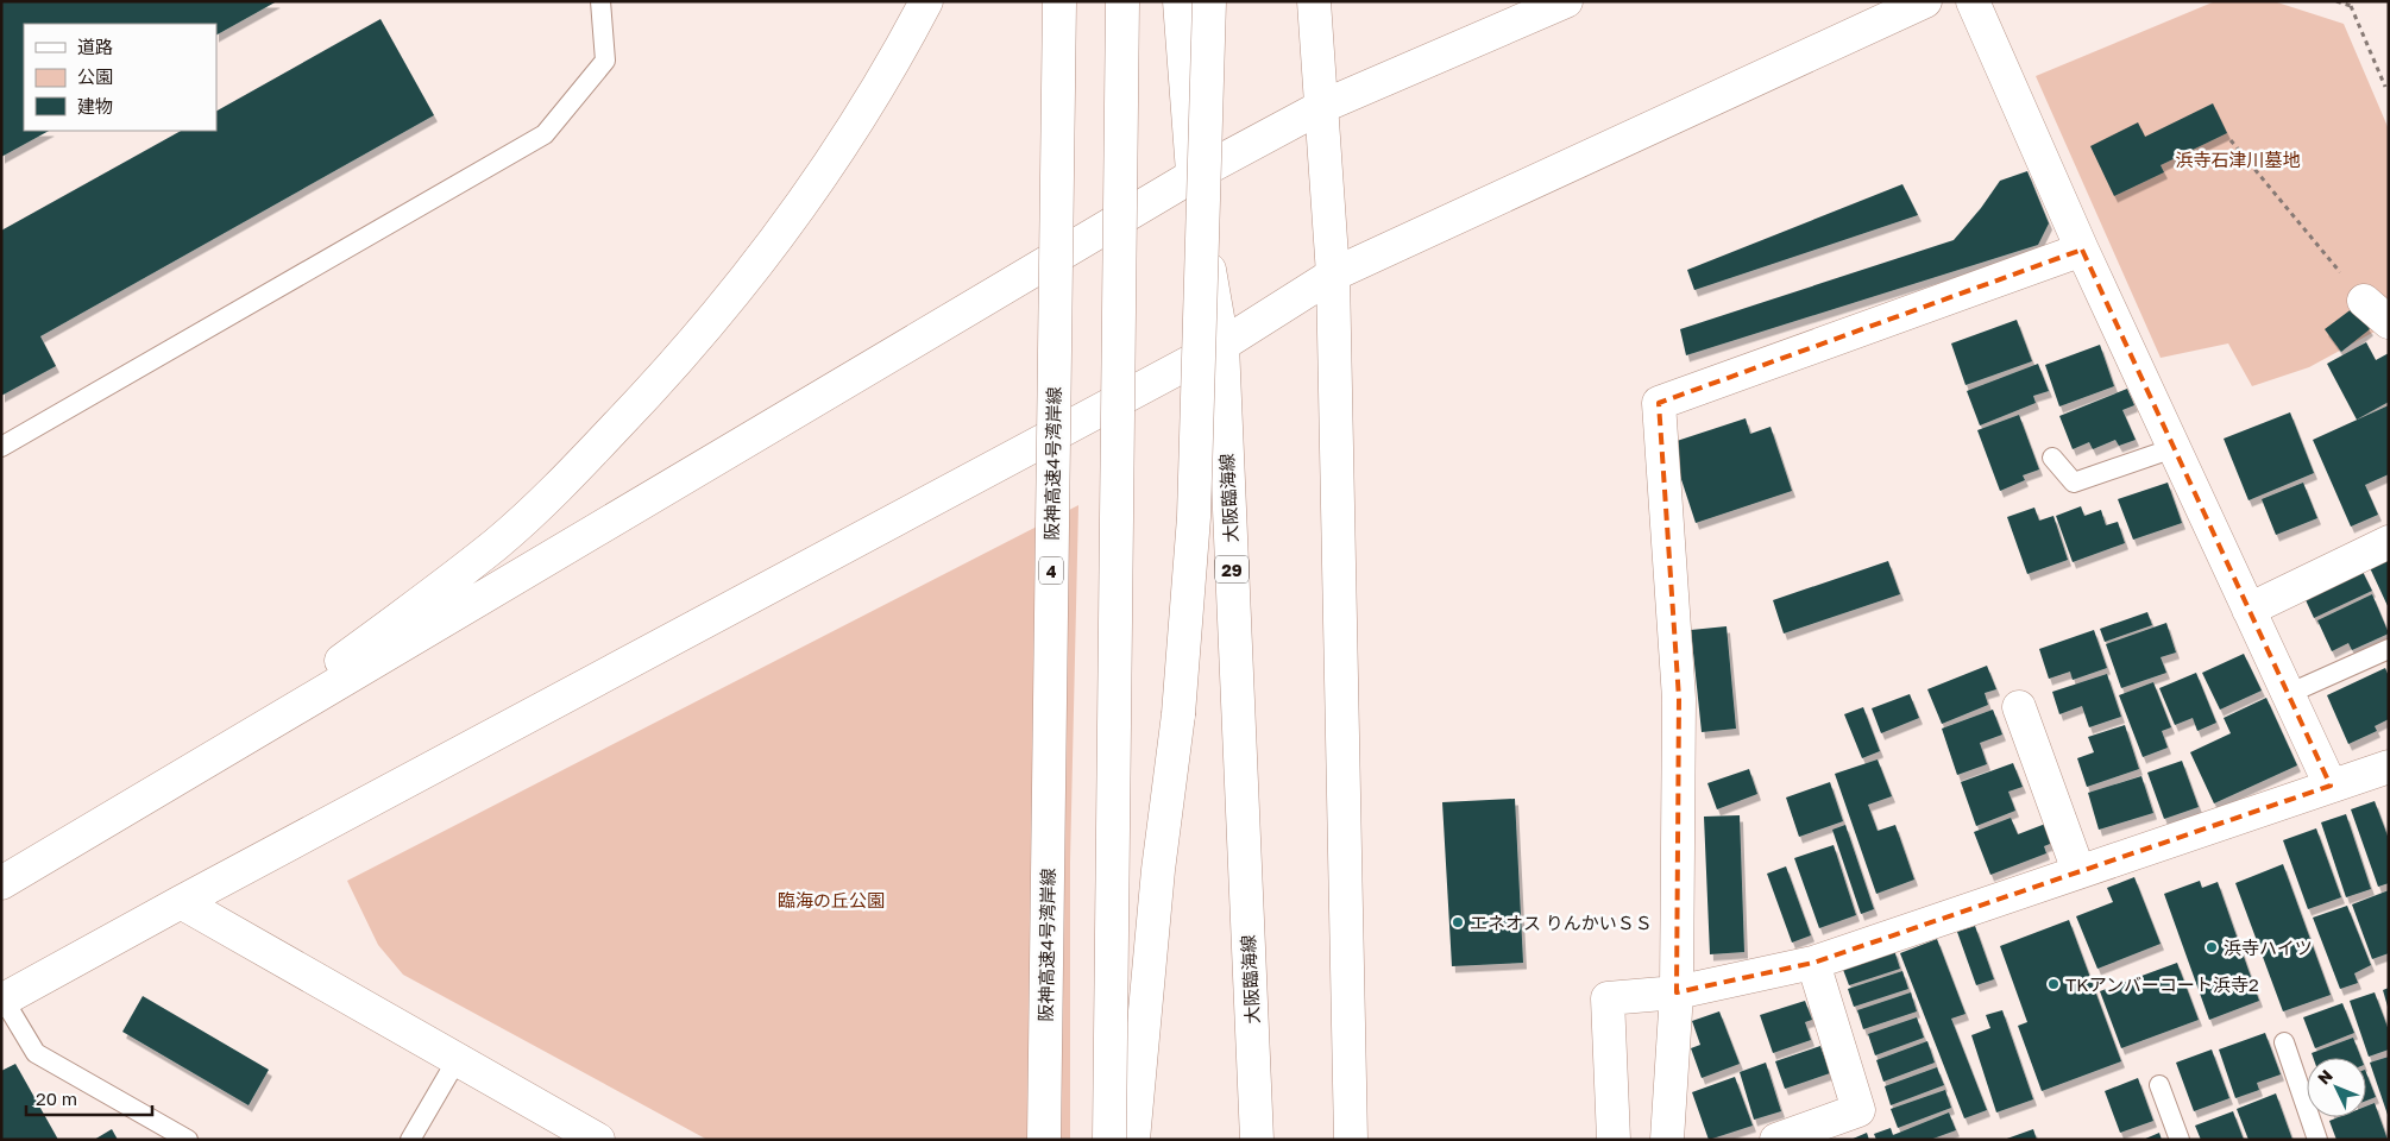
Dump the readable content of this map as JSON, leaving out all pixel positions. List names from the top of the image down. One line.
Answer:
{"streets":{"main road":["阪神高速4号湾岸線","大阪臨海線","29","4"]},"parks":["浜寺石津川墓地","臨海の丘公園"],"places":["エネオス りんかいＳＳ","浜寺ハイツ","TKアンバーコート浜寺2"],"legend":["道路","公園","建物"],"scale_bar":"20 m","north":"top left"}
